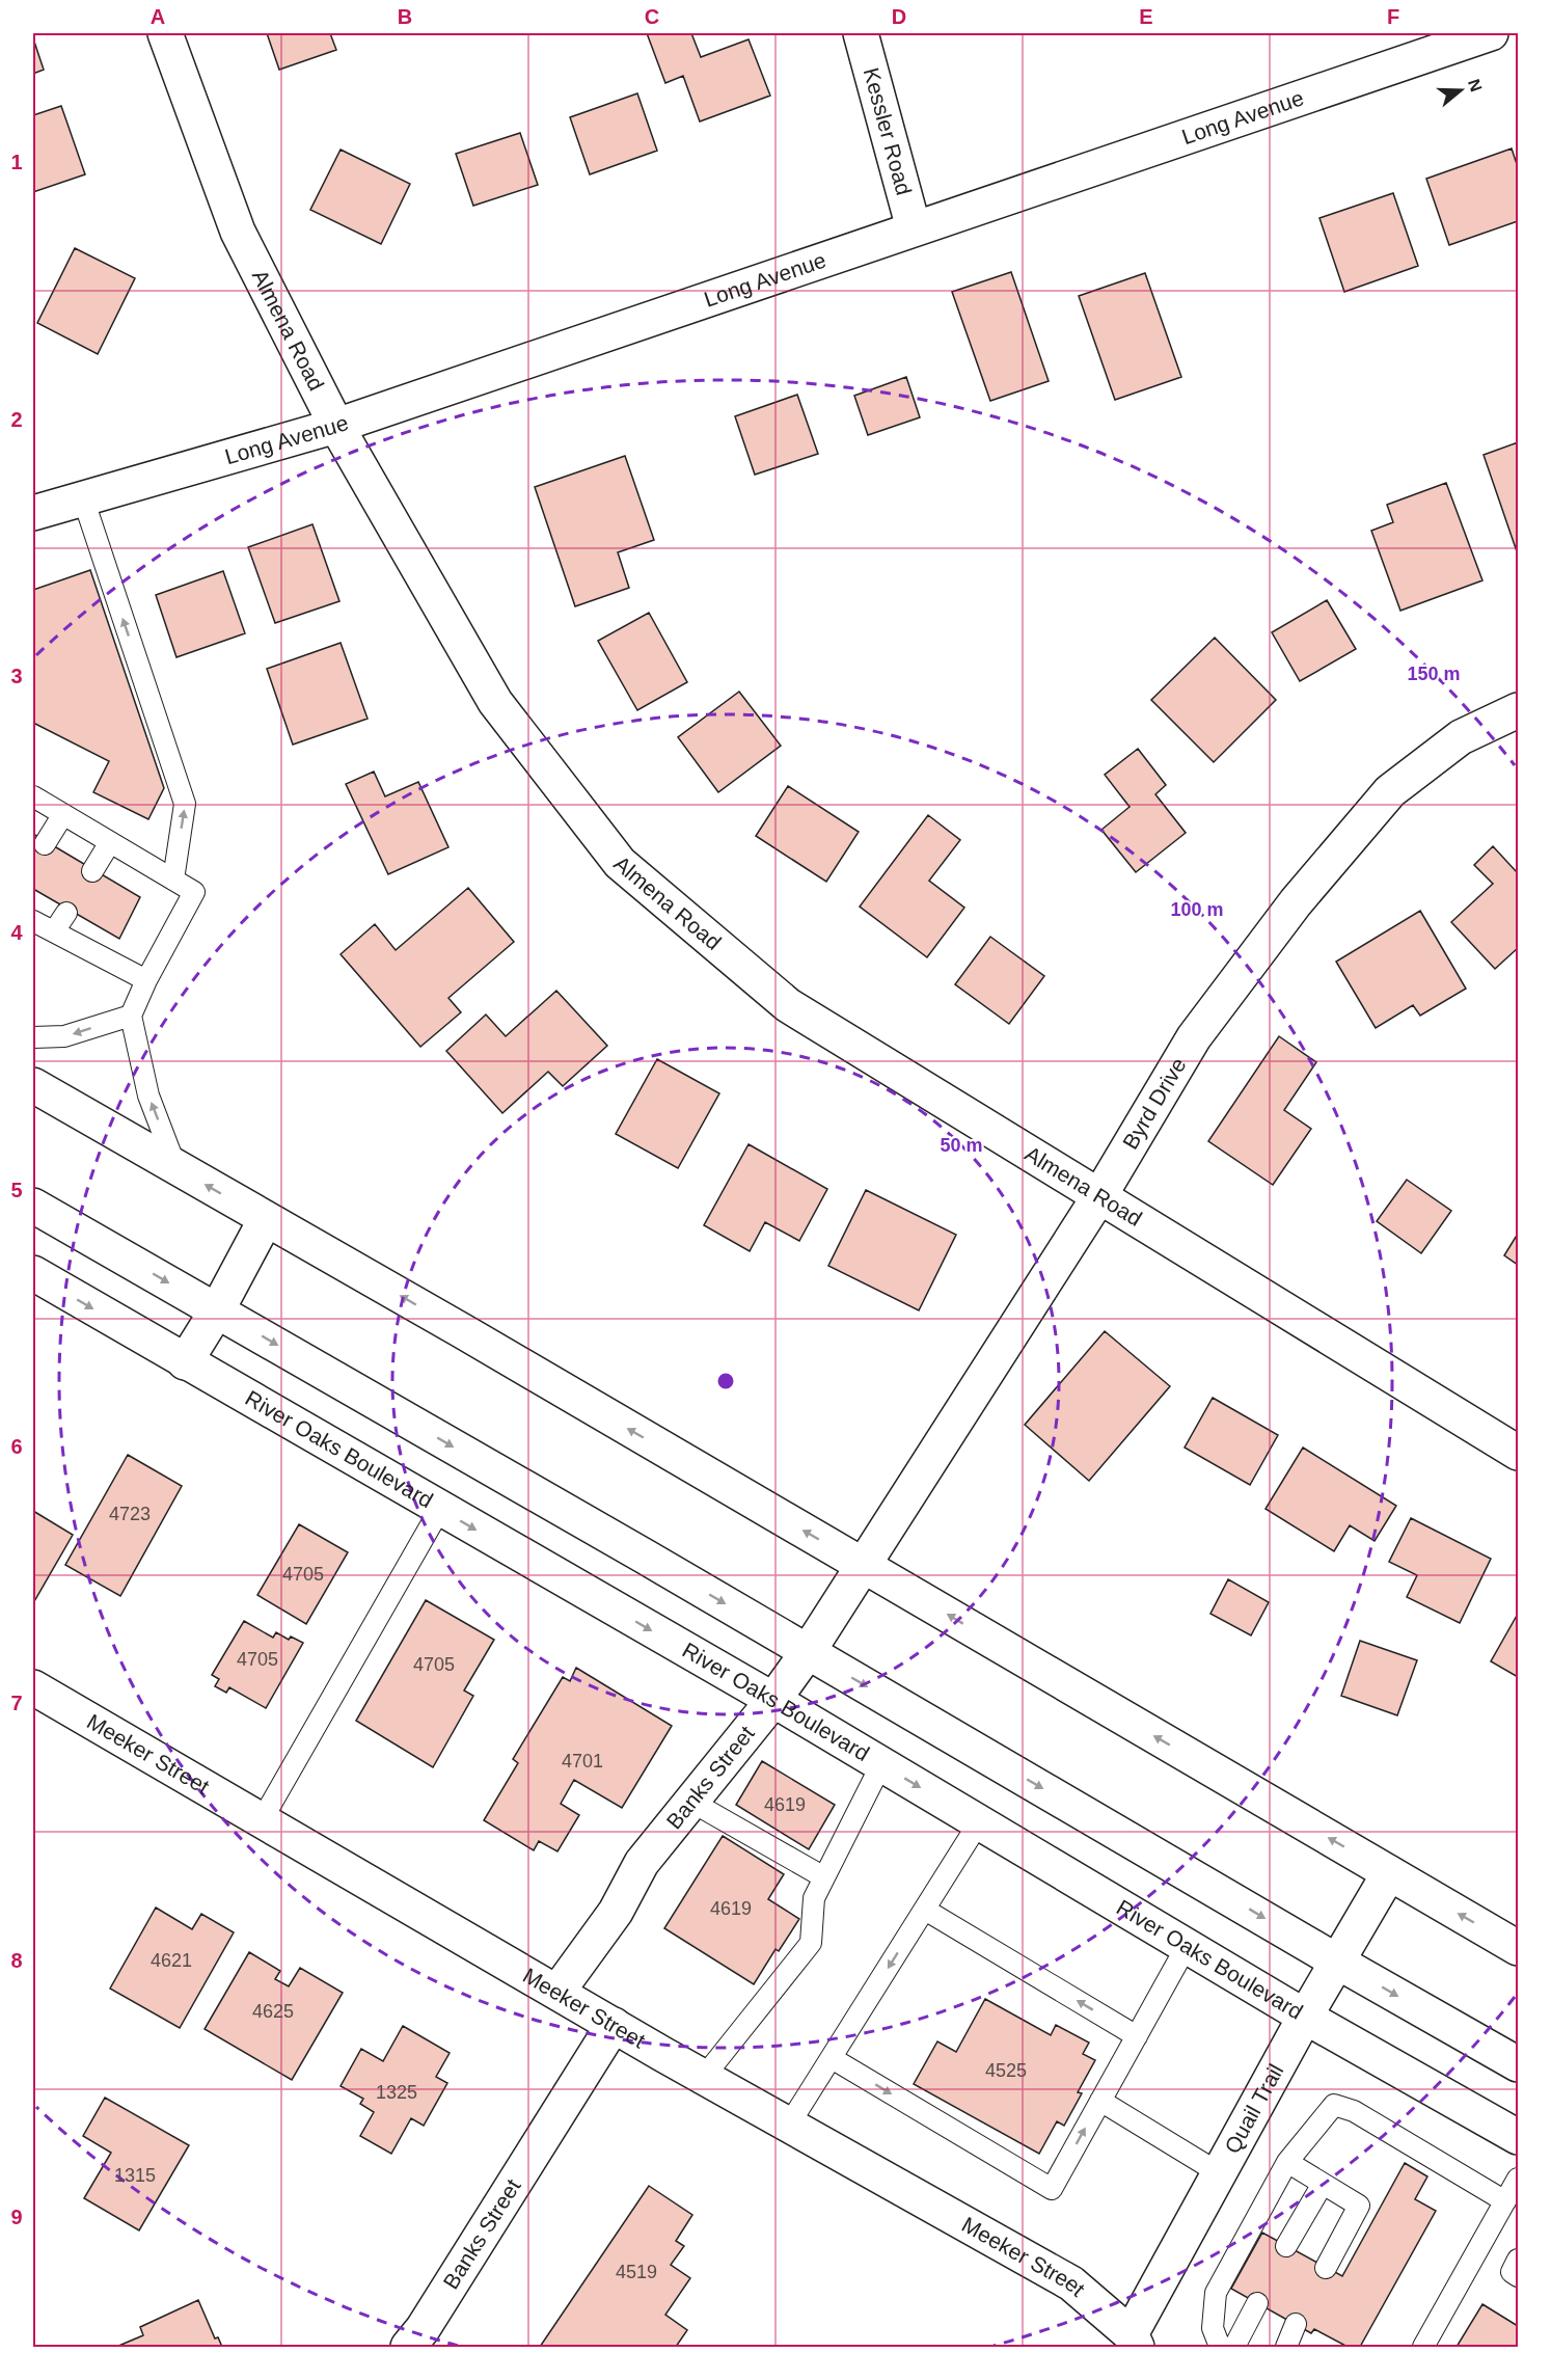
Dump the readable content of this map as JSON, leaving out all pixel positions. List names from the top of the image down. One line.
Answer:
{"streets":{"street":["Long Avenue","Kessler Road","Almena Road","Byrd Drive","River Oaks Boulevard","Meeker Street","Banks Street","Quail Trail"]},"crossings":[["Long Avenue","Kessler Road"],["Long Avenue","Almena Road"],["Almena Road","Byrd Drive"],["Byrd Drive","Banks Street"],["River Oaks Boulevard","Banks Street"],["River Oaks Boulevard","Quail Trail"],["Meeker Street","Banks Street"],["Meeker Street","Quail Trail"]],"house_numbers":["4723","4705","4705","4705","4701","4619","4619","4621","4625","4525","1325","1315","4519"],"north":"right","grid":{"columns":["A","B","C","D","E","F"],"rows":["1","2","3","4","5","6","7","8","9"]},"rings":["150 m","100 m","50 m"]}
